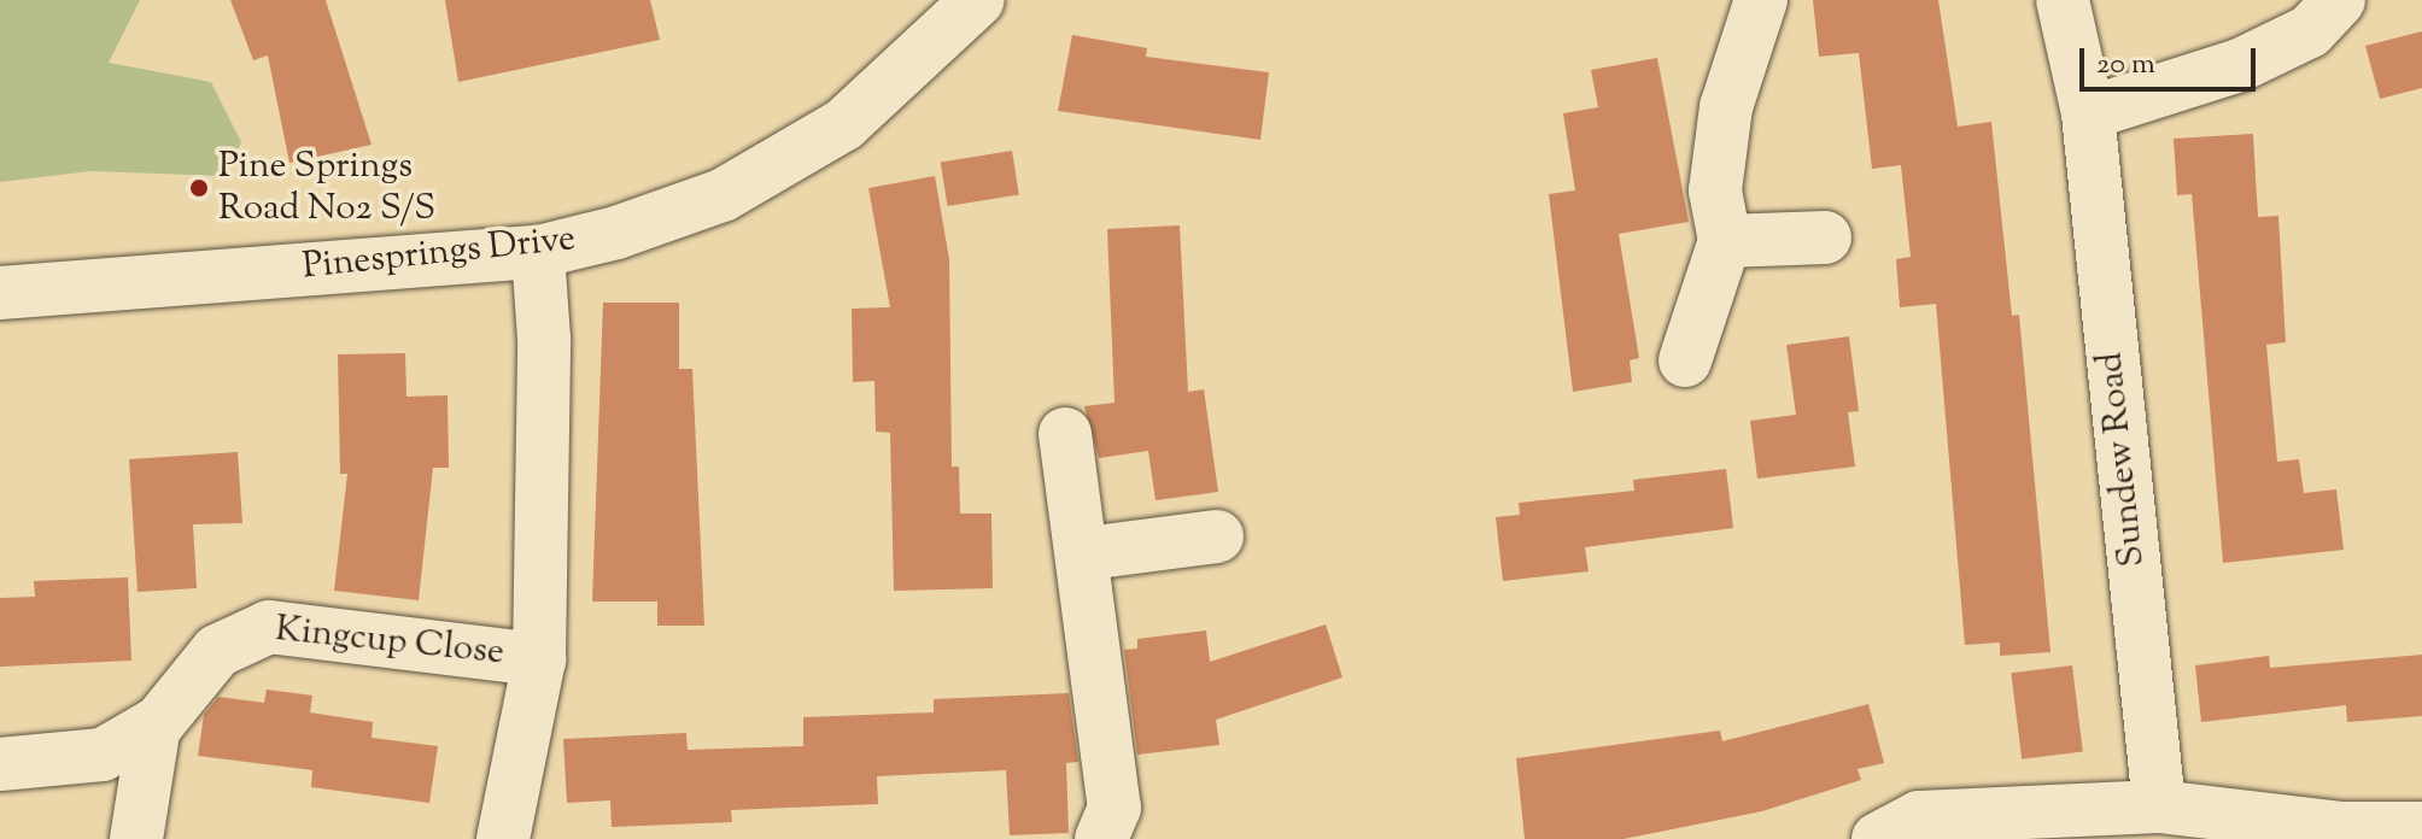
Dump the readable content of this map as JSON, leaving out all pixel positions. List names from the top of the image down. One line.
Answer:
{"streets":{"street":["Pinesprings Drive","Sundew Road","Kingcup Close"]},"crossings":[["Pinesprings Drive","Kingcup Close"]],"places":["Pine Springs Road No2 S/S"],"scale_bar":"20 m"}
